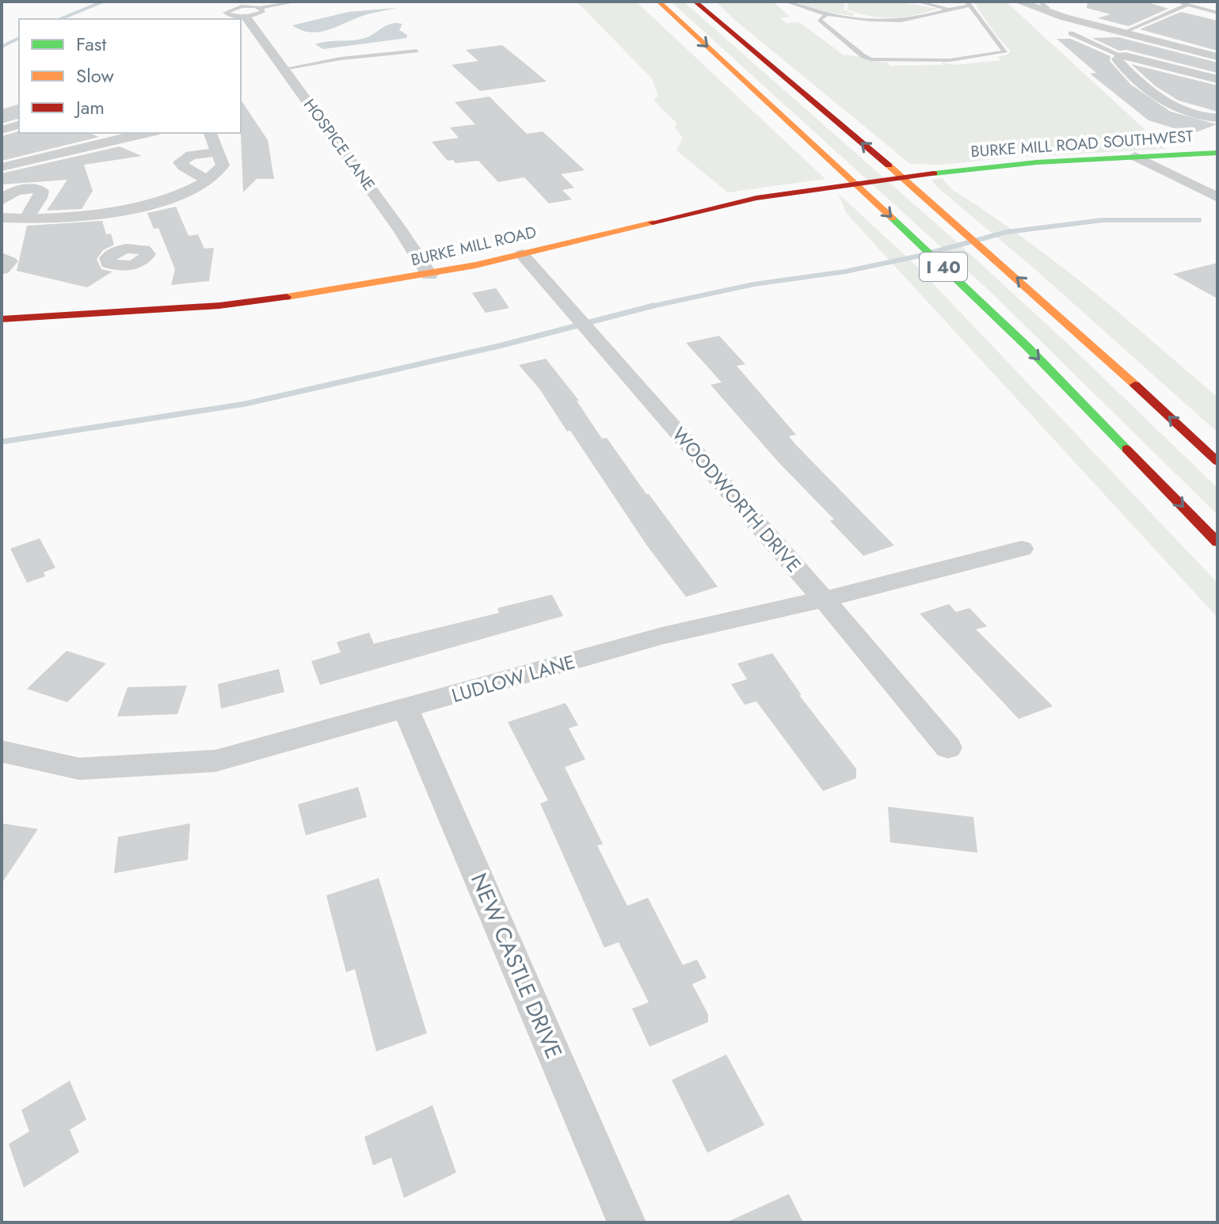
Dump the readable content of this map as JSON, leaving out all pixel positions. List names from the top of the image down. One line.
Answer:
{"streets":{"main road":["BURKE MILL ROAD SOUTHWEST","BURKE MILL ROAD","I 40"],"street":["HOSPICE LANE","WOODWORTH DRIVE","LUDLOW LANE","NEW CASTLE DRIVE"]},"crossings":[["BURKE MILL ROAD SOUTHWEST","BURKE MILL ROAD"],["HOSPICE LANE","BURKE MILL ROAD"],["BURKE MILL ROAD","WOODWORTH DRIVE"],["WOODWORTH DRIVE","LUDLOW LANE"],["LUDLOW LANE","NEW CASTLE DRIVE"]],"legend":["Fast","Slow","Jam"]}
